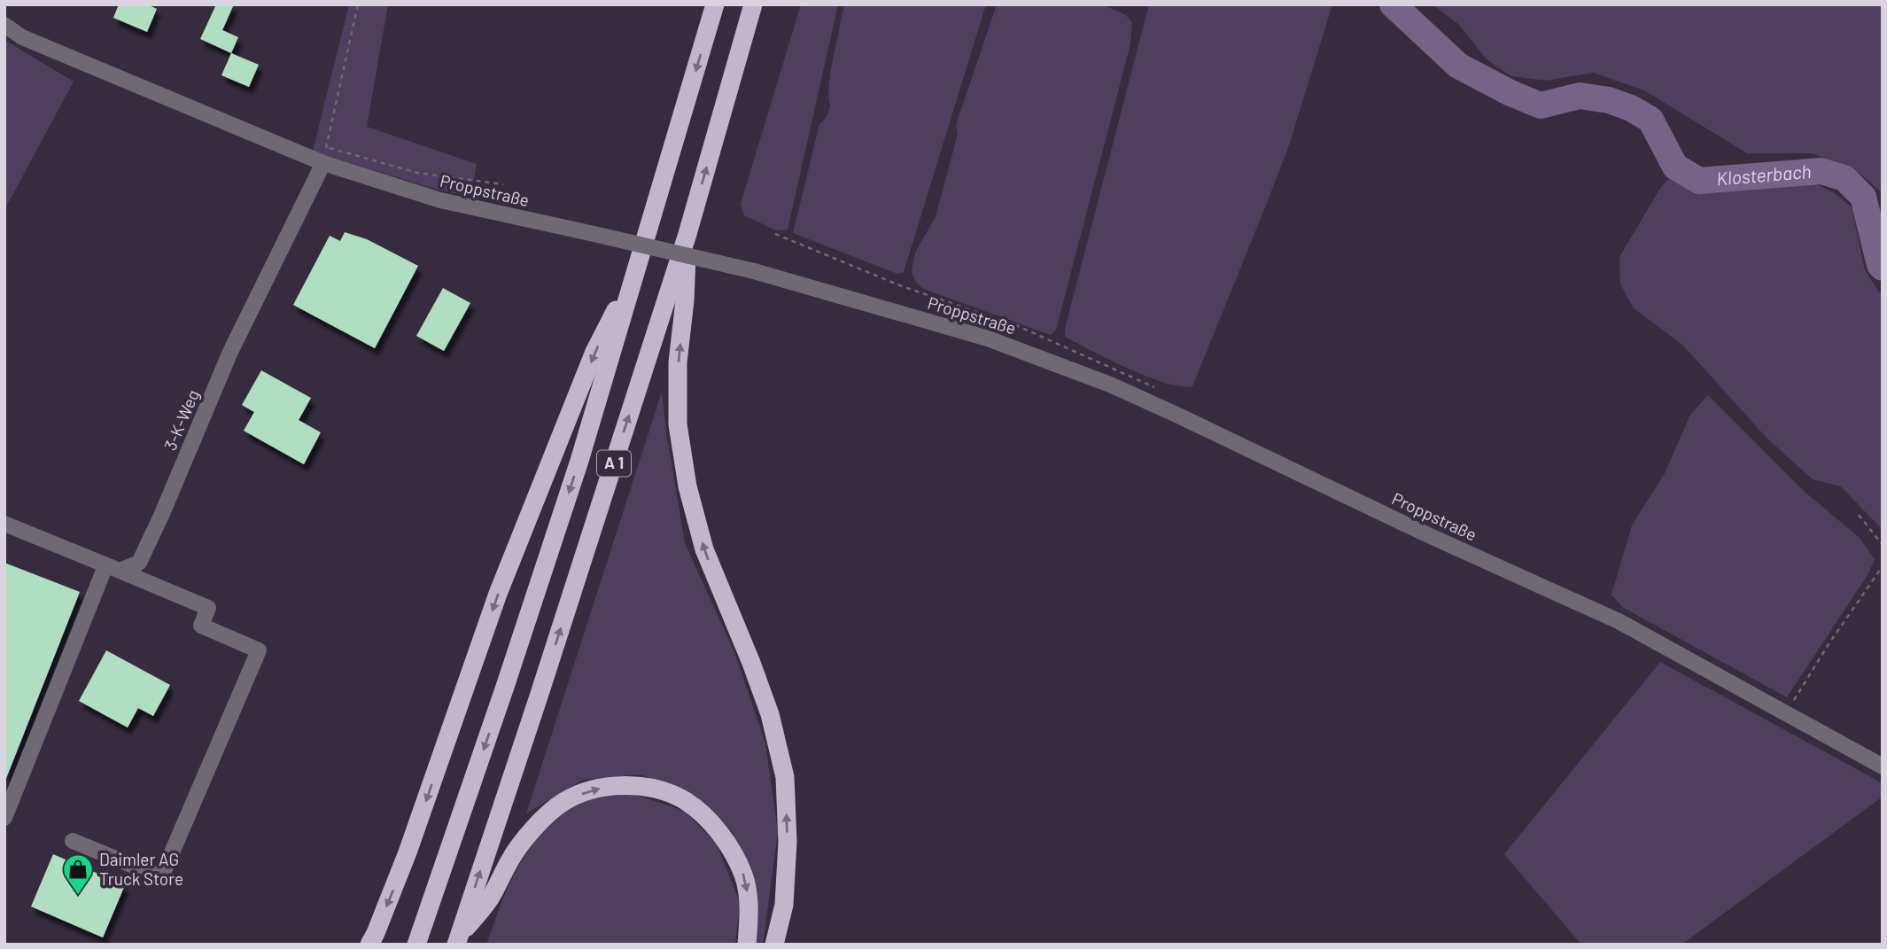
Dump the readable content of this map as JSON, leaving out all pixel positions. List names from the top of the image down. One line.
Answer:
{"streets":{"highway":["A 1"],"street":["Proppstraße","3-K-Weg"]},"crossings":[["Proppstraße","3-K-Weg"]],"water":["Klosterbach"],"places":{"shop":["Daimler AG Truck Store"]}}
